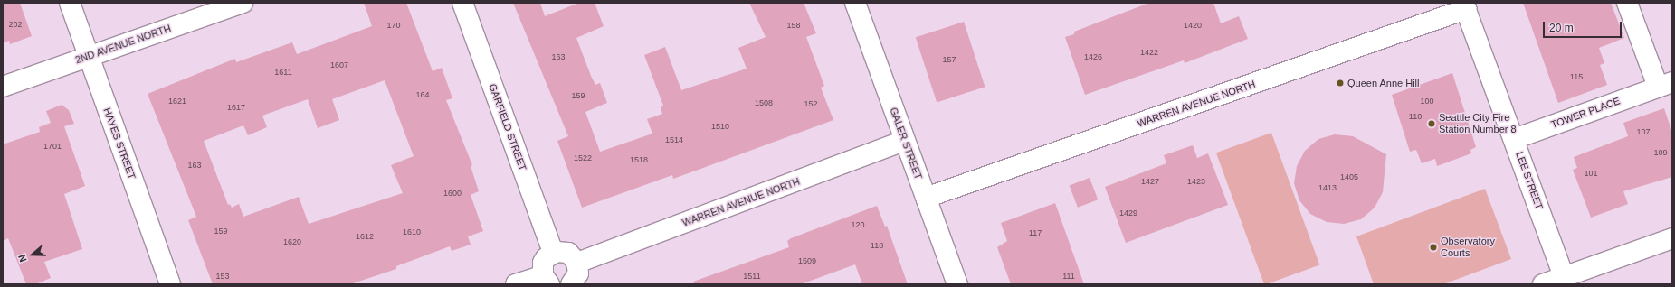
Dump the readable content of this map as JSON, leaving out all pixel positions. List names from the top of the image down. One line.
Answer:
{"streets":{"street":["2ND AVENUE NORTH","WARREN AVENUE NORTH","TOWER PLACE","GARFIELD STREET","HAYES STREET","GALER STREET","LEE STREET"]},"crossings":[["2ND AVENUE NORTH","HAYES STREET"],["WARREN AVENUE NORTH","GALER STREET"],["WARREN AVENUE NORTH","LEE STREET"],["TOWER PLACE","LEE STREET"]],"places":["Queen Anne Hill","Seattle City Fire Station Number 8","Observatory Courts"],"house_numbers":["202","170","158","1420","1422","163","1426","157","1607","1611","115","164","159","1621","100","1508","152","1617","110","1510","107","1514","1701","109","1522","1518","163","101","1405","1427","1423","1413","1600","1429","120","159","1610","117","1612","1620","118","1509","153","1511","111"],"scale_bar":"20 m","north":"left"}
